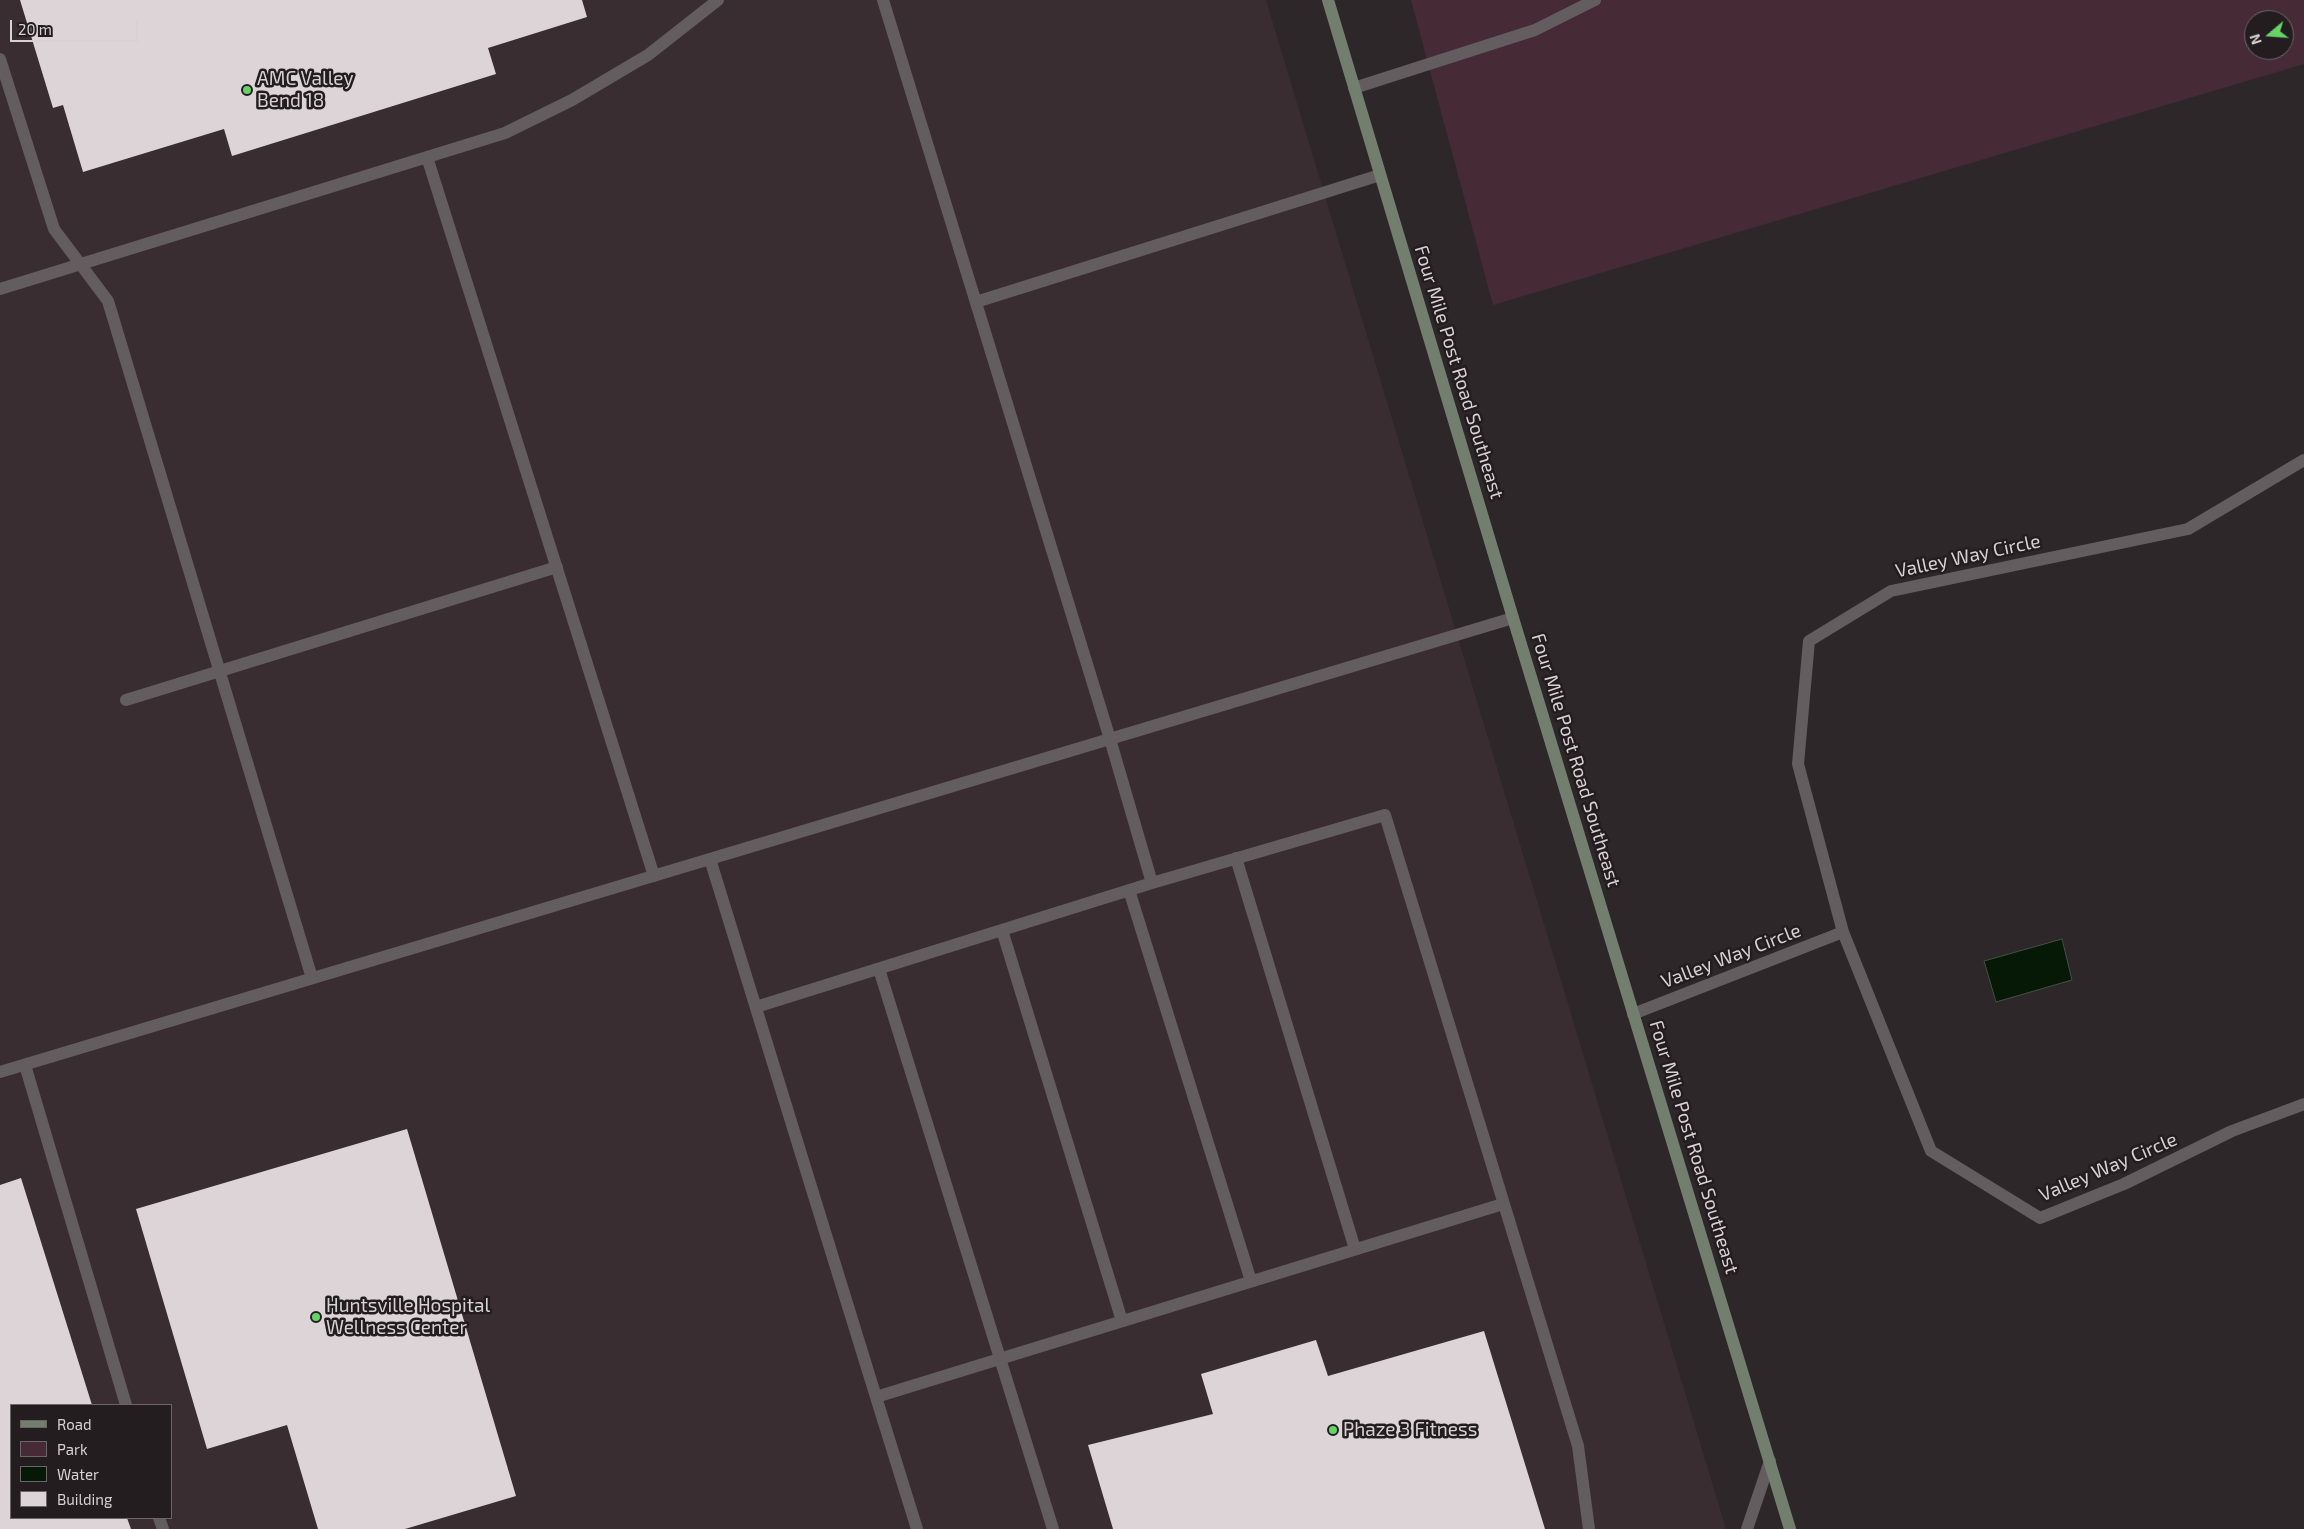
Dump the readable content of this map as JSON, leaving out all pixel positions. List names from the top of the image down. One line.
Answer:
{"streets":{"main road":["Four Mile Post Road Southeast"],"street":["Valley Way Circle"]},"crossings":[["Four Mile Post Road Southeast","Valley Way Circle"]],"places":["AMC Valley Bend 18","Huntsville Hospital Wellness Center","Phaze 3 Fitness"],"legend":["Road","Park","Water","Building"],"scale_bar":"20 m","north":"left"}
